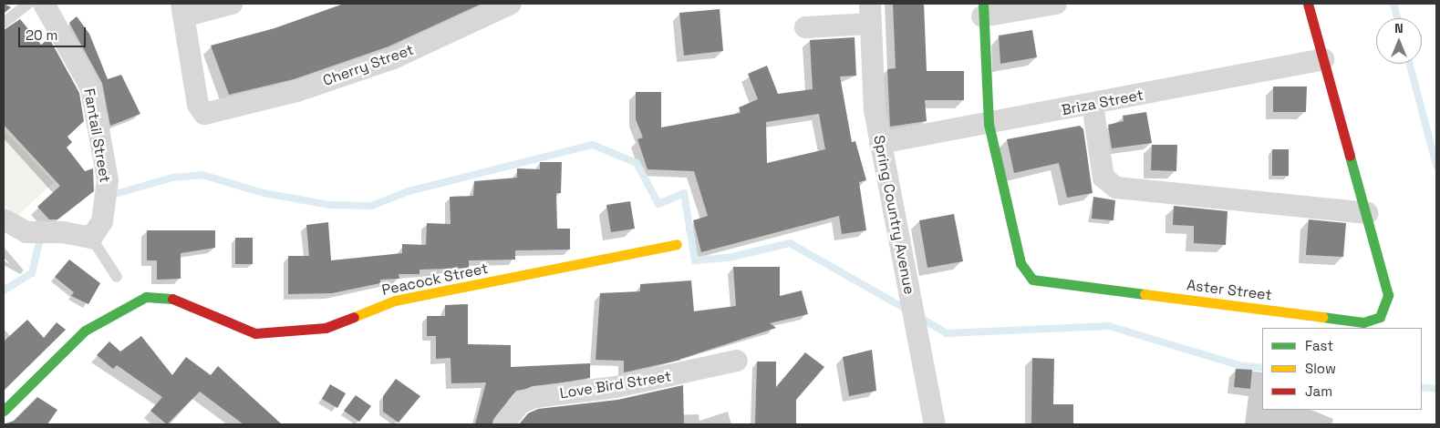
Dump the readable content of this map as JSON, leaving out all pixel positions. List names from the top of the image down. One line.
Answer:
{"streets":{"street":["Cherry Street","Briza Street","Fantail Street","Spring Country Avenue","Peacock Street","Aster Street","Love Bird Street"]},"crossings":[["Briza Street","Spring Country Avenue"],["Briza Street","Aster Street"]],"legend":["Fast","Slow","Jam"],"scale_bar":"20 m","north":"top"}
